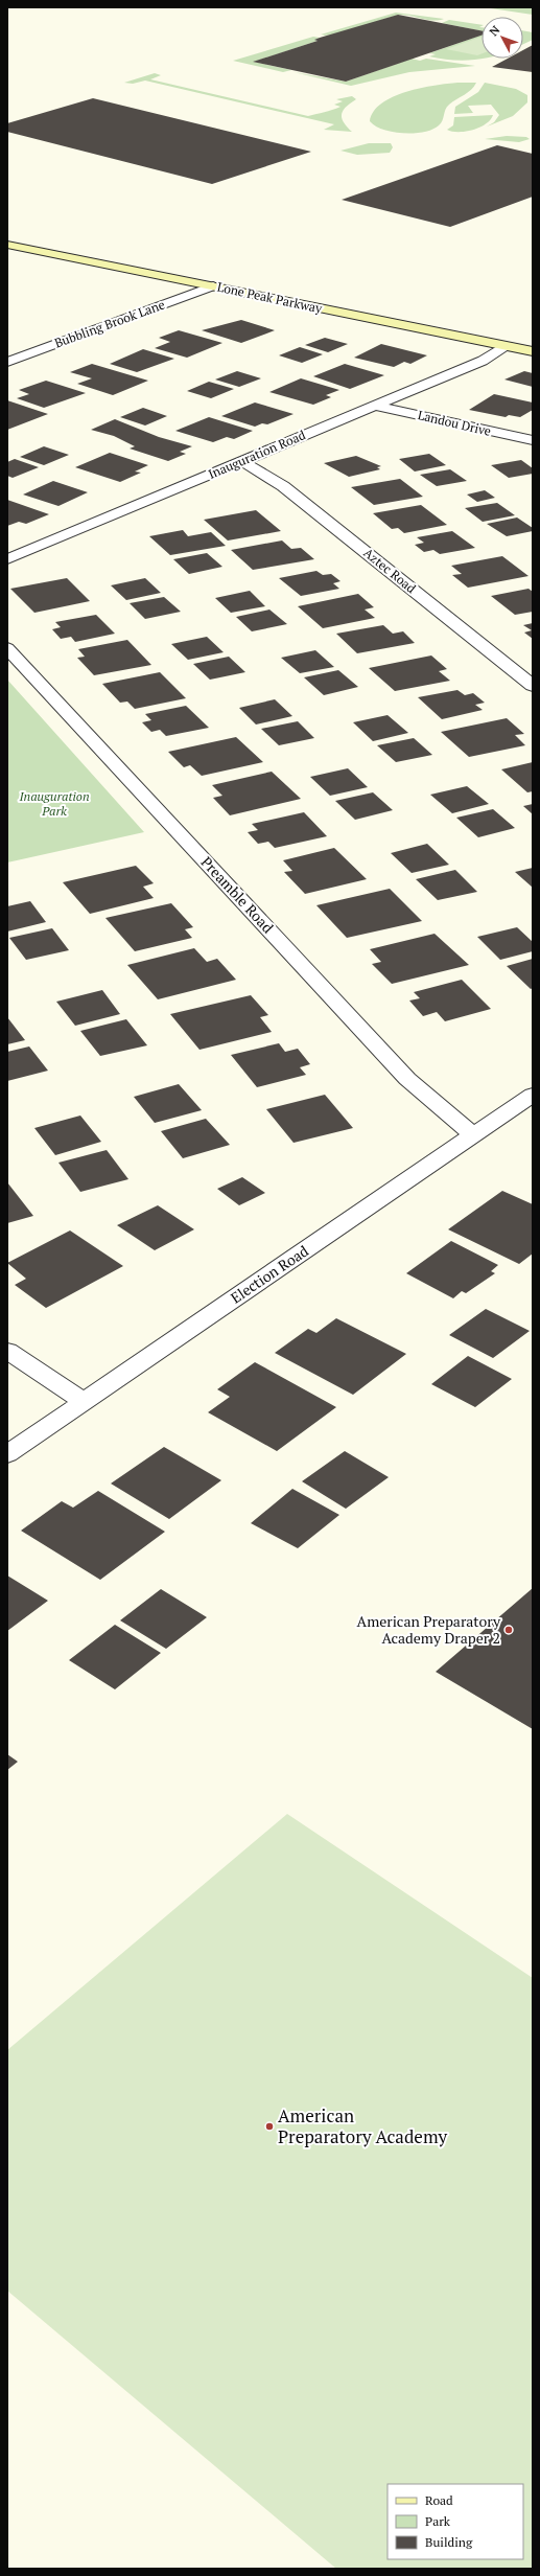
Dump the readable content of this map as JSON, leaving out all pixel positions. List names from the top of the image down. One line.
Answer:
{"streets":{"main road":["Lone Peak Parkway"],"street":["Bubbling Brook Lane","Landou Drive","Inauguration Road","Aztec Road","Preamble Road","Election Road"]},"crossings":[["Lone Peak Parkway","Bubbling Brook Lane"],["Lone Peak Parkway","Inauguration Road"],["Landou Drive","Inauguration Road"],["Inauguration Road","Aztec Road"],["Preamble Road","Election Road"]],"parks":["Inauguration Park"],"places":["American Preparatory Academy Draper 2","American Preparatory Academy"],"legend":["Road","Park","Building"],"north":"top left"}
